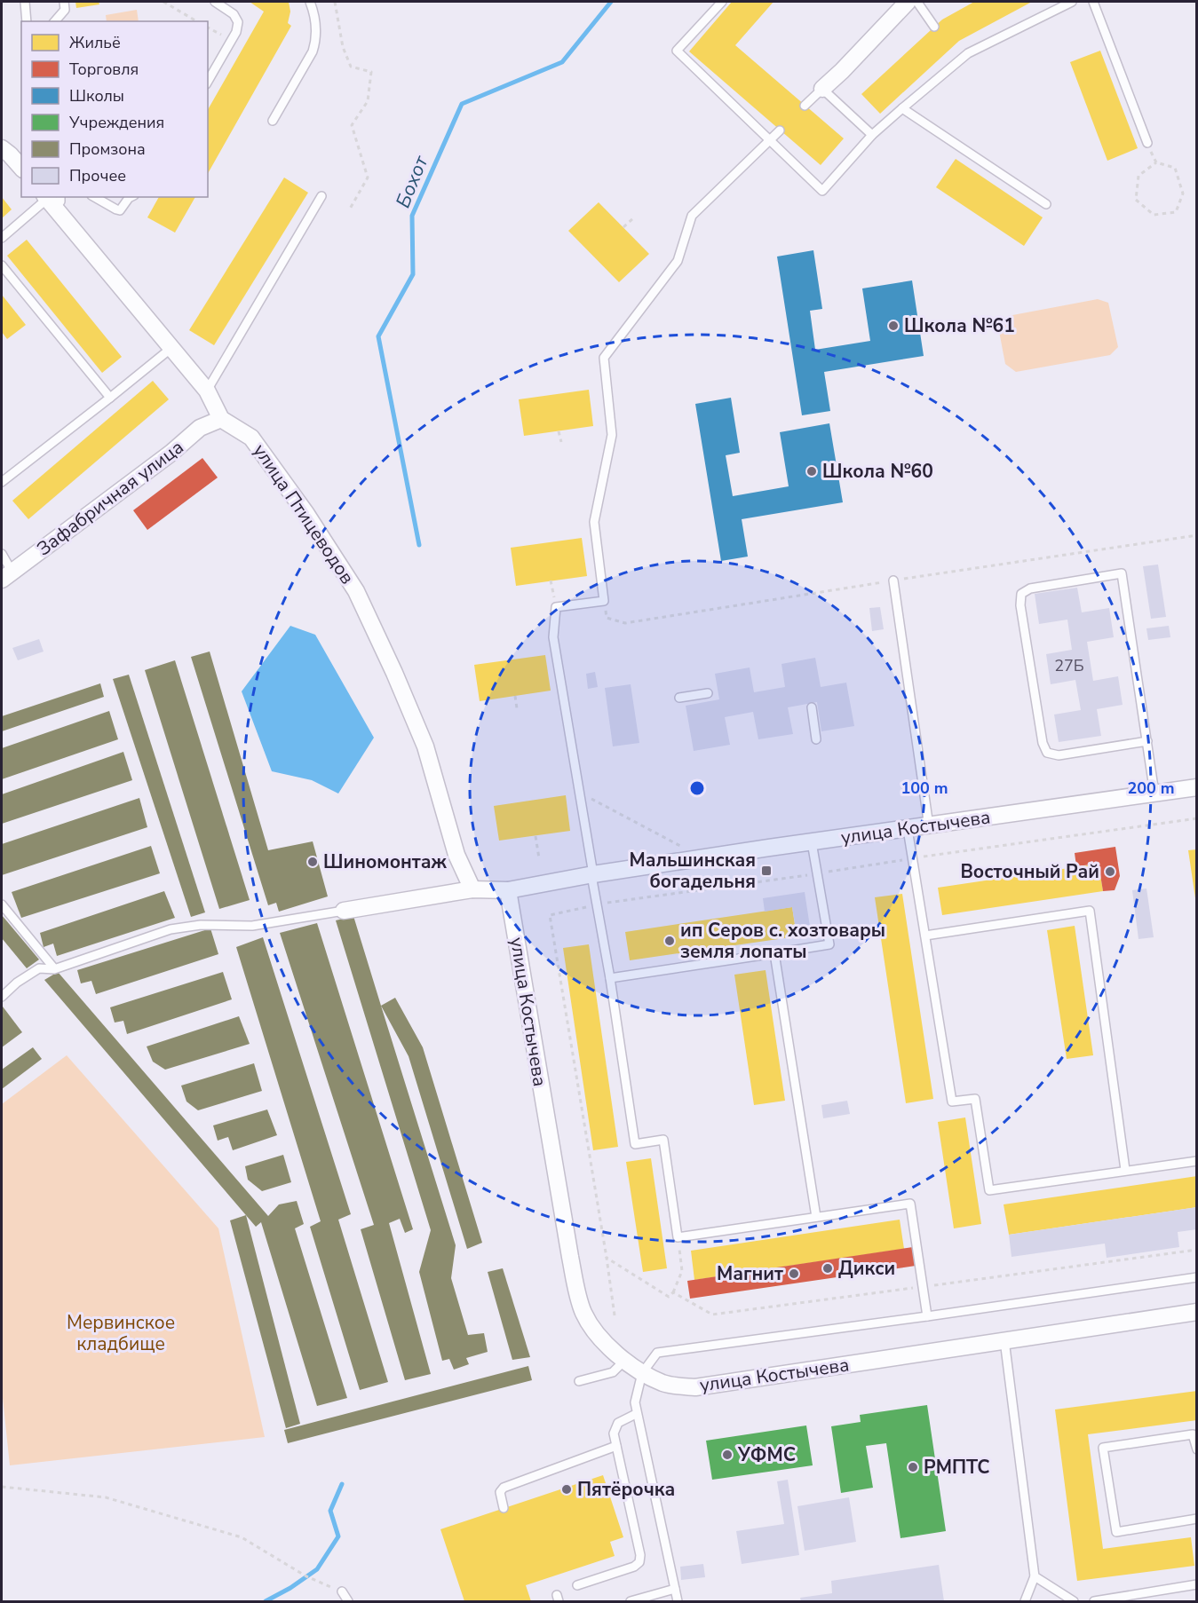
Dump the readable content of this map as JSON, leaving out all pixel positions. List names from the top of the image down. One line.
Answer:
{"streets":{"street":["Зафабричная улица","улица Птицеводов","улица Костычева"]},"crossings":[["Зафабричная улица","улица Птицеводов"],["улица Птицеводов","улица Костычева"]],"water":["Бохот"],"parks":["Мервинское кладбище"],"places":{"other":["Школа №61","Школа №60","Шиномонтаж","Восточный Рай","ип Серов с. хозтовары земля лопаты","Дикси","Магнит","УФМС","РМПТС","Пятёрочка"],"transit":["Мальшинская богадельня"]},"house_numbers":["27Б"],"legend":["Жильё","Торговля","Школы","Учреждения","Промзона","Прочее"],"rings":["100 m","200 m"]}
